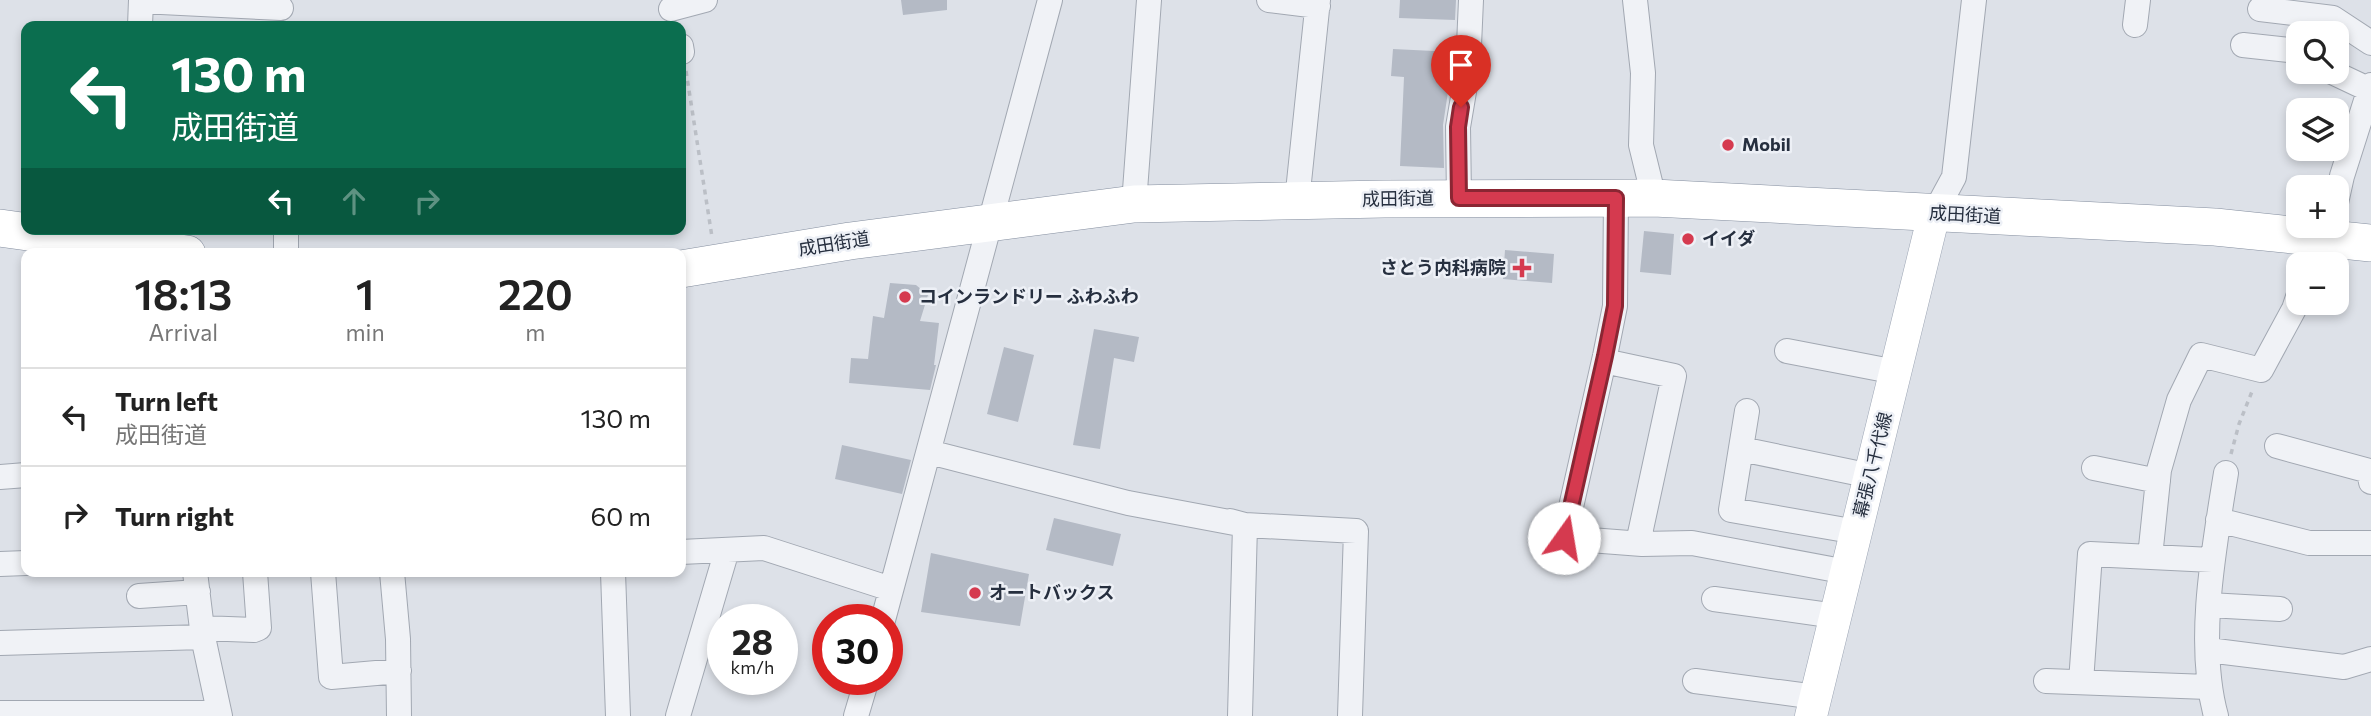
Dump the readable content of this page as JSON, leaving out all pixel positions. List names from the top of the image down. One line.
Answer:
{"streets":{"highway":["成田街道"],"main road":["幕張八千代線"]},"crossings":[["成田街道","幕張八千代線"]],"places":{"other":["Mobil","イイダ","コインランドリー ふわふわ","オートバックス"],"health":["さとう内科病院"]},"page":{"map_buttons":["+","−"],"turn":["130 m","成田街道"],"eta":["18:13","Arrival","1","min","220","m"],"list":[{"name":"Turn left","note":"成田街道","value":"130 m"},{"name":"Turn right","value":"60 m"}],"speed":"28 km/h","limit":"30"}}
